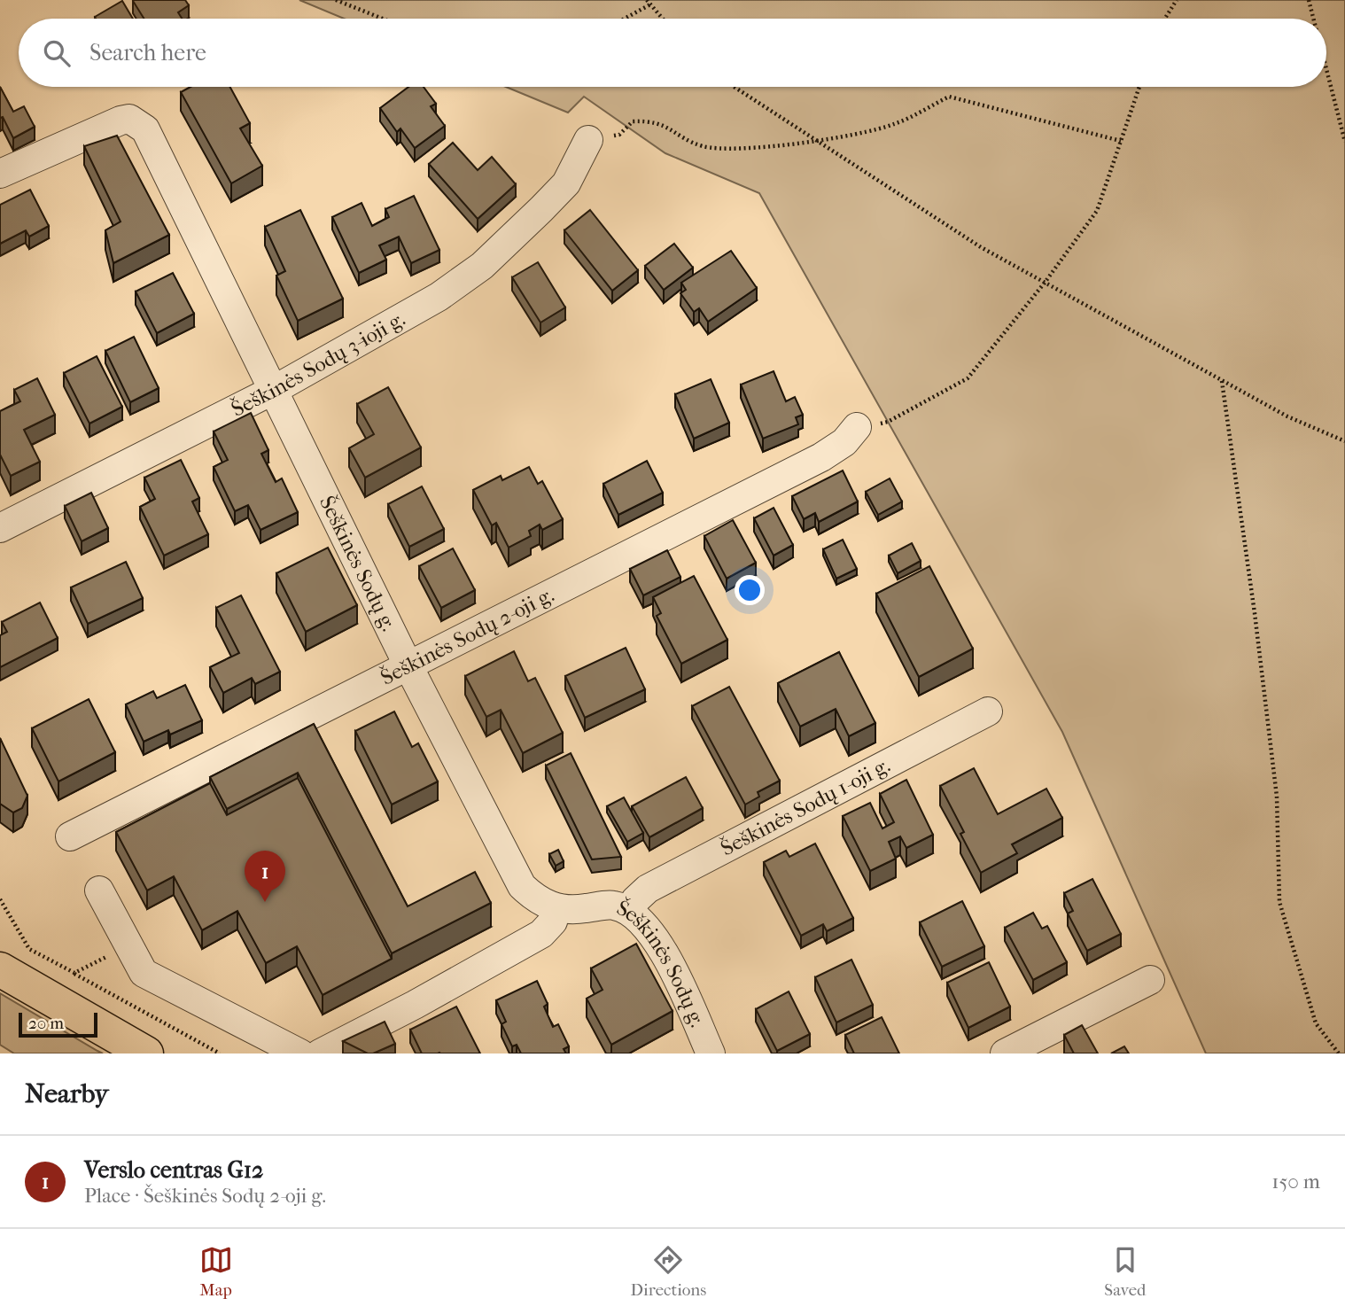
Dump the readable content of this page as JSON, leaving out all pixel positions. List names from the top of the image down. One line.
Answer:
{"streets":{"street":["Šeškinės Sodų 3-ioji g.","Šeškinės Sodų g.","Šeškinės Sodų 2-oji g.","Šeškinės Sodų 1-oji g."]},"crossings":[["Šeškinės Sodų 3-ioji g.","Šeškinės Sodų g."],["Šeškinės Sodų g.","Šeškinės Sodų 2-oji g."],["Šeškinės Sodų g.","Šeškinės Sodų 1-oji g."]],"scale_bar":"20 m","page":{"search":"Search here","pins":"1","scale":"20 m","heading":"Nearby","list":[{"mark":"1","name":"Verslo centras G12","note":"Place · Šeškinės Sodų 2-oji g.","value":"150 m"}],"nav":["Map","Directions","Saved"]}}
